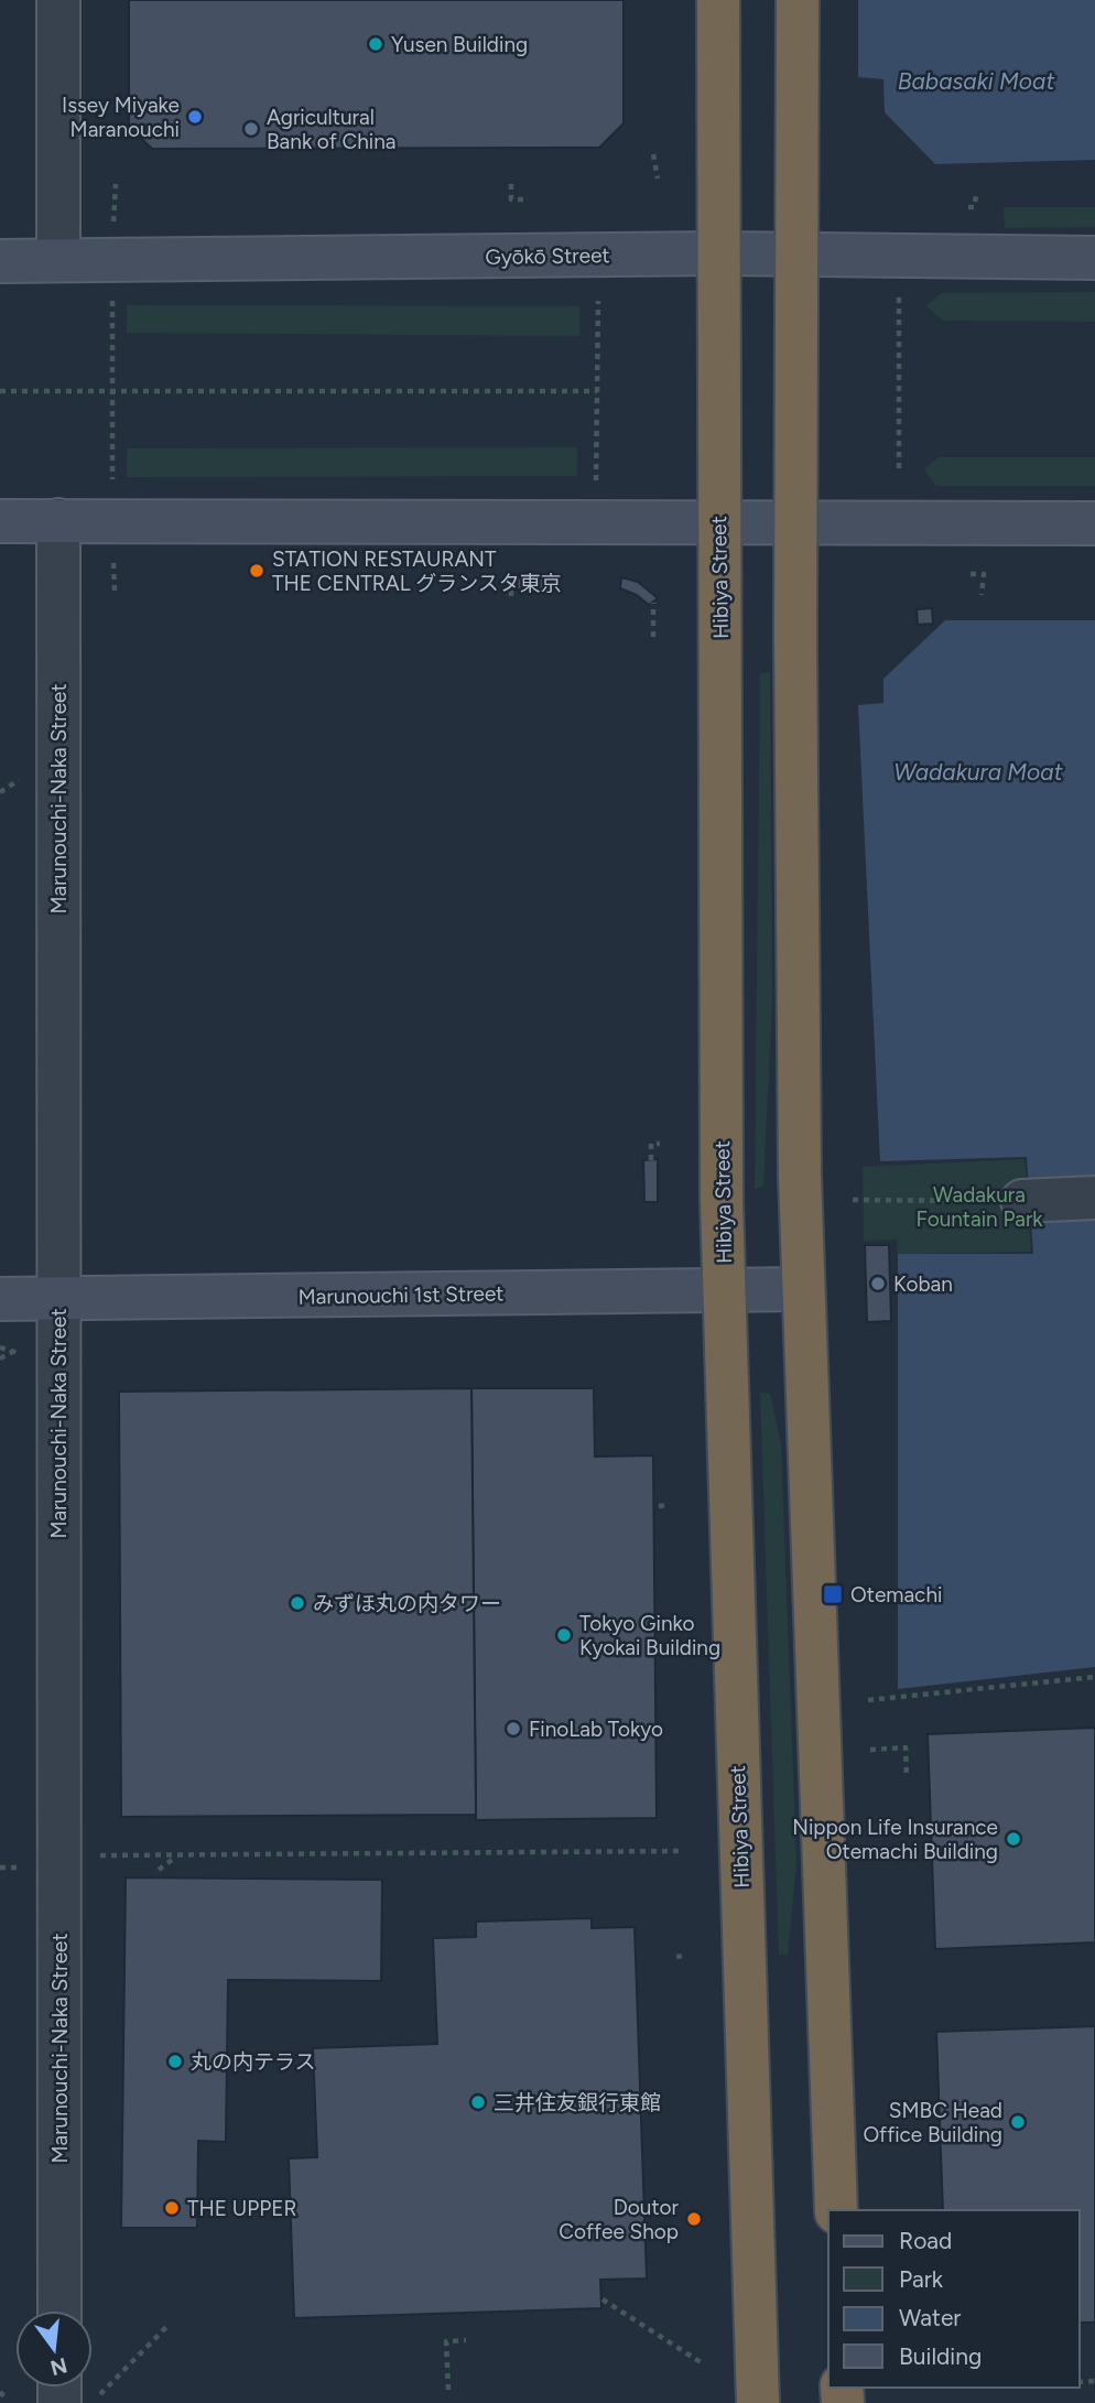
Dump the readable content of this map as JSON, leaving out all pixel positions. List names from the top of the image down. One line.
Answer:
{"streets":{"highway":["Hibiya Street"],"main road":["Gyōkō Street","Marunouchi 1st Street"],"street":["Marunouchi-Naka Street"]},"crossings":[["Gyōkō Street","Hibiya Street"],["Hibiya Street","Marunouchi 1st Street"],["Marunouchi-Naka Street","Marunouchi 1st Street"]],"water":["Babasaki Moat","Wadakura Moat"],"parks":["Wadakura Fountain Park"],"places":{"other":["Yusen Building","Issey Miyake Maranouchi","Agricultural Bank of China","STATION RESTAURANT THE CENTRAL グランスタ東京","Koban","みずほ丸の内タワー","Tokyo Ginko Kyokai Building","FinoLab Tokyo","Nippon Life Insurance Otemachi Building","丸の内テラス","三井住友銀行東館","SMBC Head Office Building","THE UPPER","Doutor Coffee Shop"],"transit":["Otemachi"]},"legend":["Road","Park","Water","Building"],"north":"bottom"}
